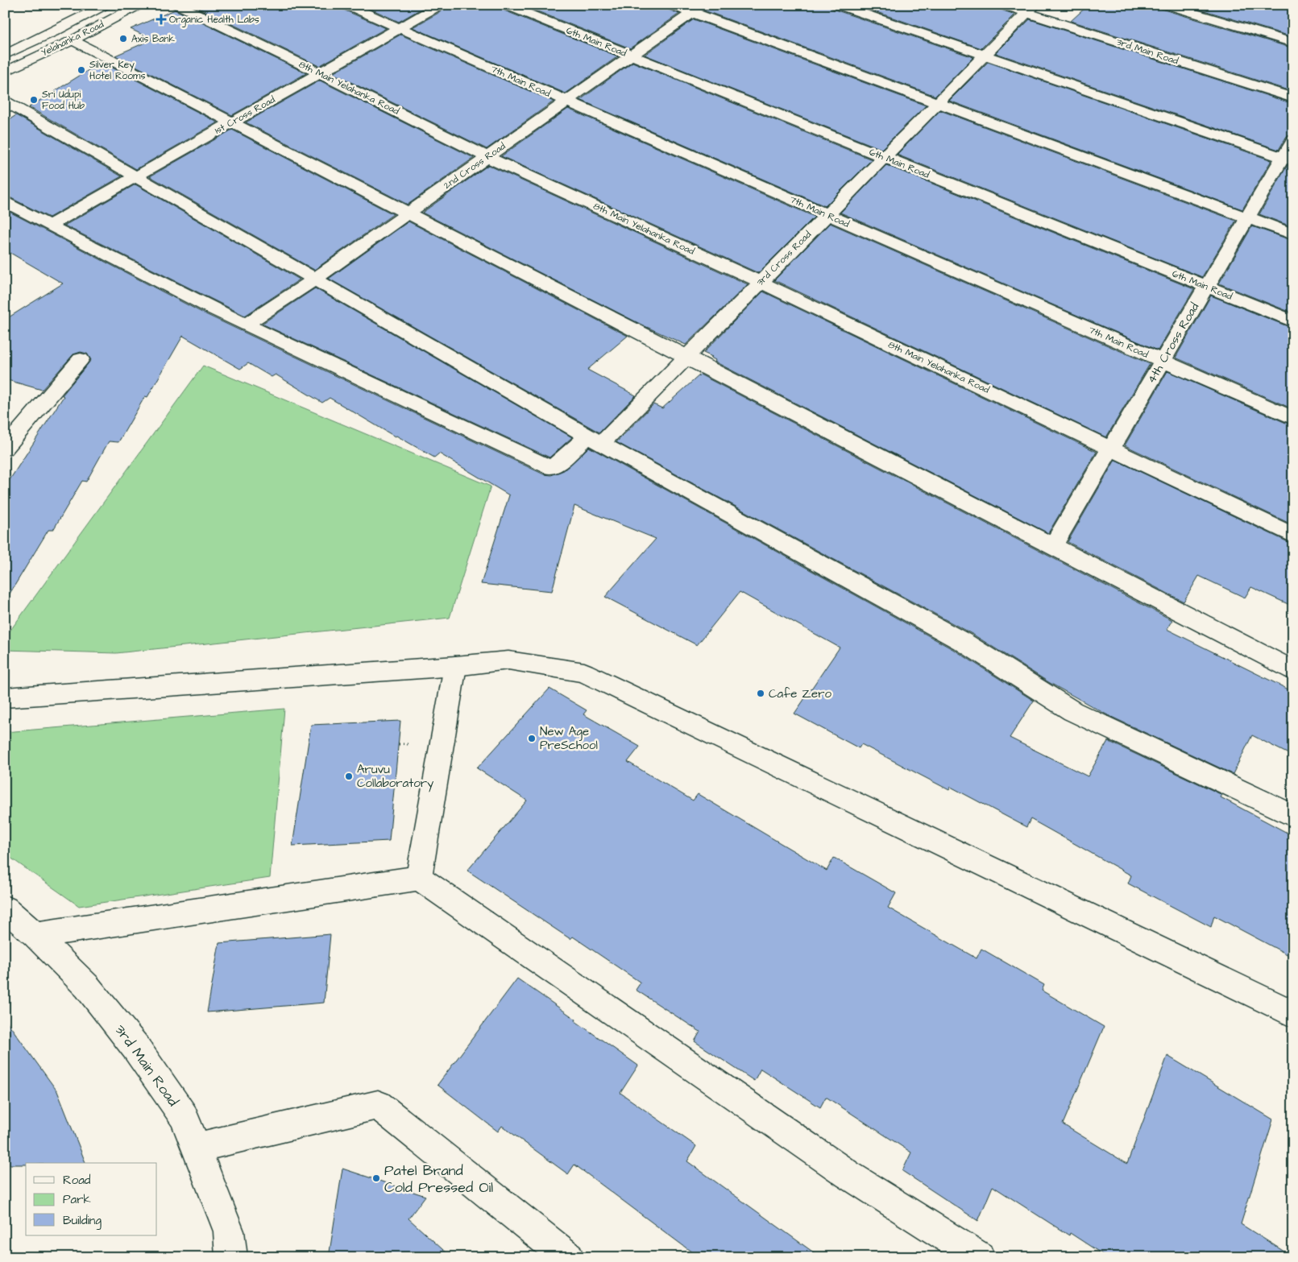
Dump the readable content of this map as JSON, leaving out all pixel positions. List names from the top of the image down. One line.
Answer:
{"streets":{"street":["Yelahanka Road","6th Main Road","3rd Main Road","7th Main Road","8th Main Yelahanka Road","1st Cross Road","2nd Cross Road","3rd Cross Road","4th Cross Road"]},"crossings":[["6th Main Road","2nd Cross Road"],["6th Main Road","3rd Cross Road"],["6th Main Road","4th Cross Road"],["3rd Main Road","3rd Cross Road"],["7th Main Road","1st Cross Road"],["7th Main Road","2nd Cross Road"],["7th Main Road","3rd Cross Road"],["7th Main Road","4th Cross Road"],["8th Main Yelahanka Road","1st Cross Road"],["8th Main Yelahanka Road","2nd Cross Road"],["8th Main Yelahanka Road","3rd Cross Road"],["8th Main Yelahanka Road","4th Cross Road"],["2nd Cross Road","3rd Cross Road"]],"places":{"health":["Organic Health Labs"],"other":["Axis Bank","Silver Key Hotel Rooms","Sri Udupi Food Hub","Cafe Zero","New Age PreSchool","Aruvu Collaboratory","Patel Brand Cold Pressed Oil"]},"legend":["Road","Park","Building"]}
